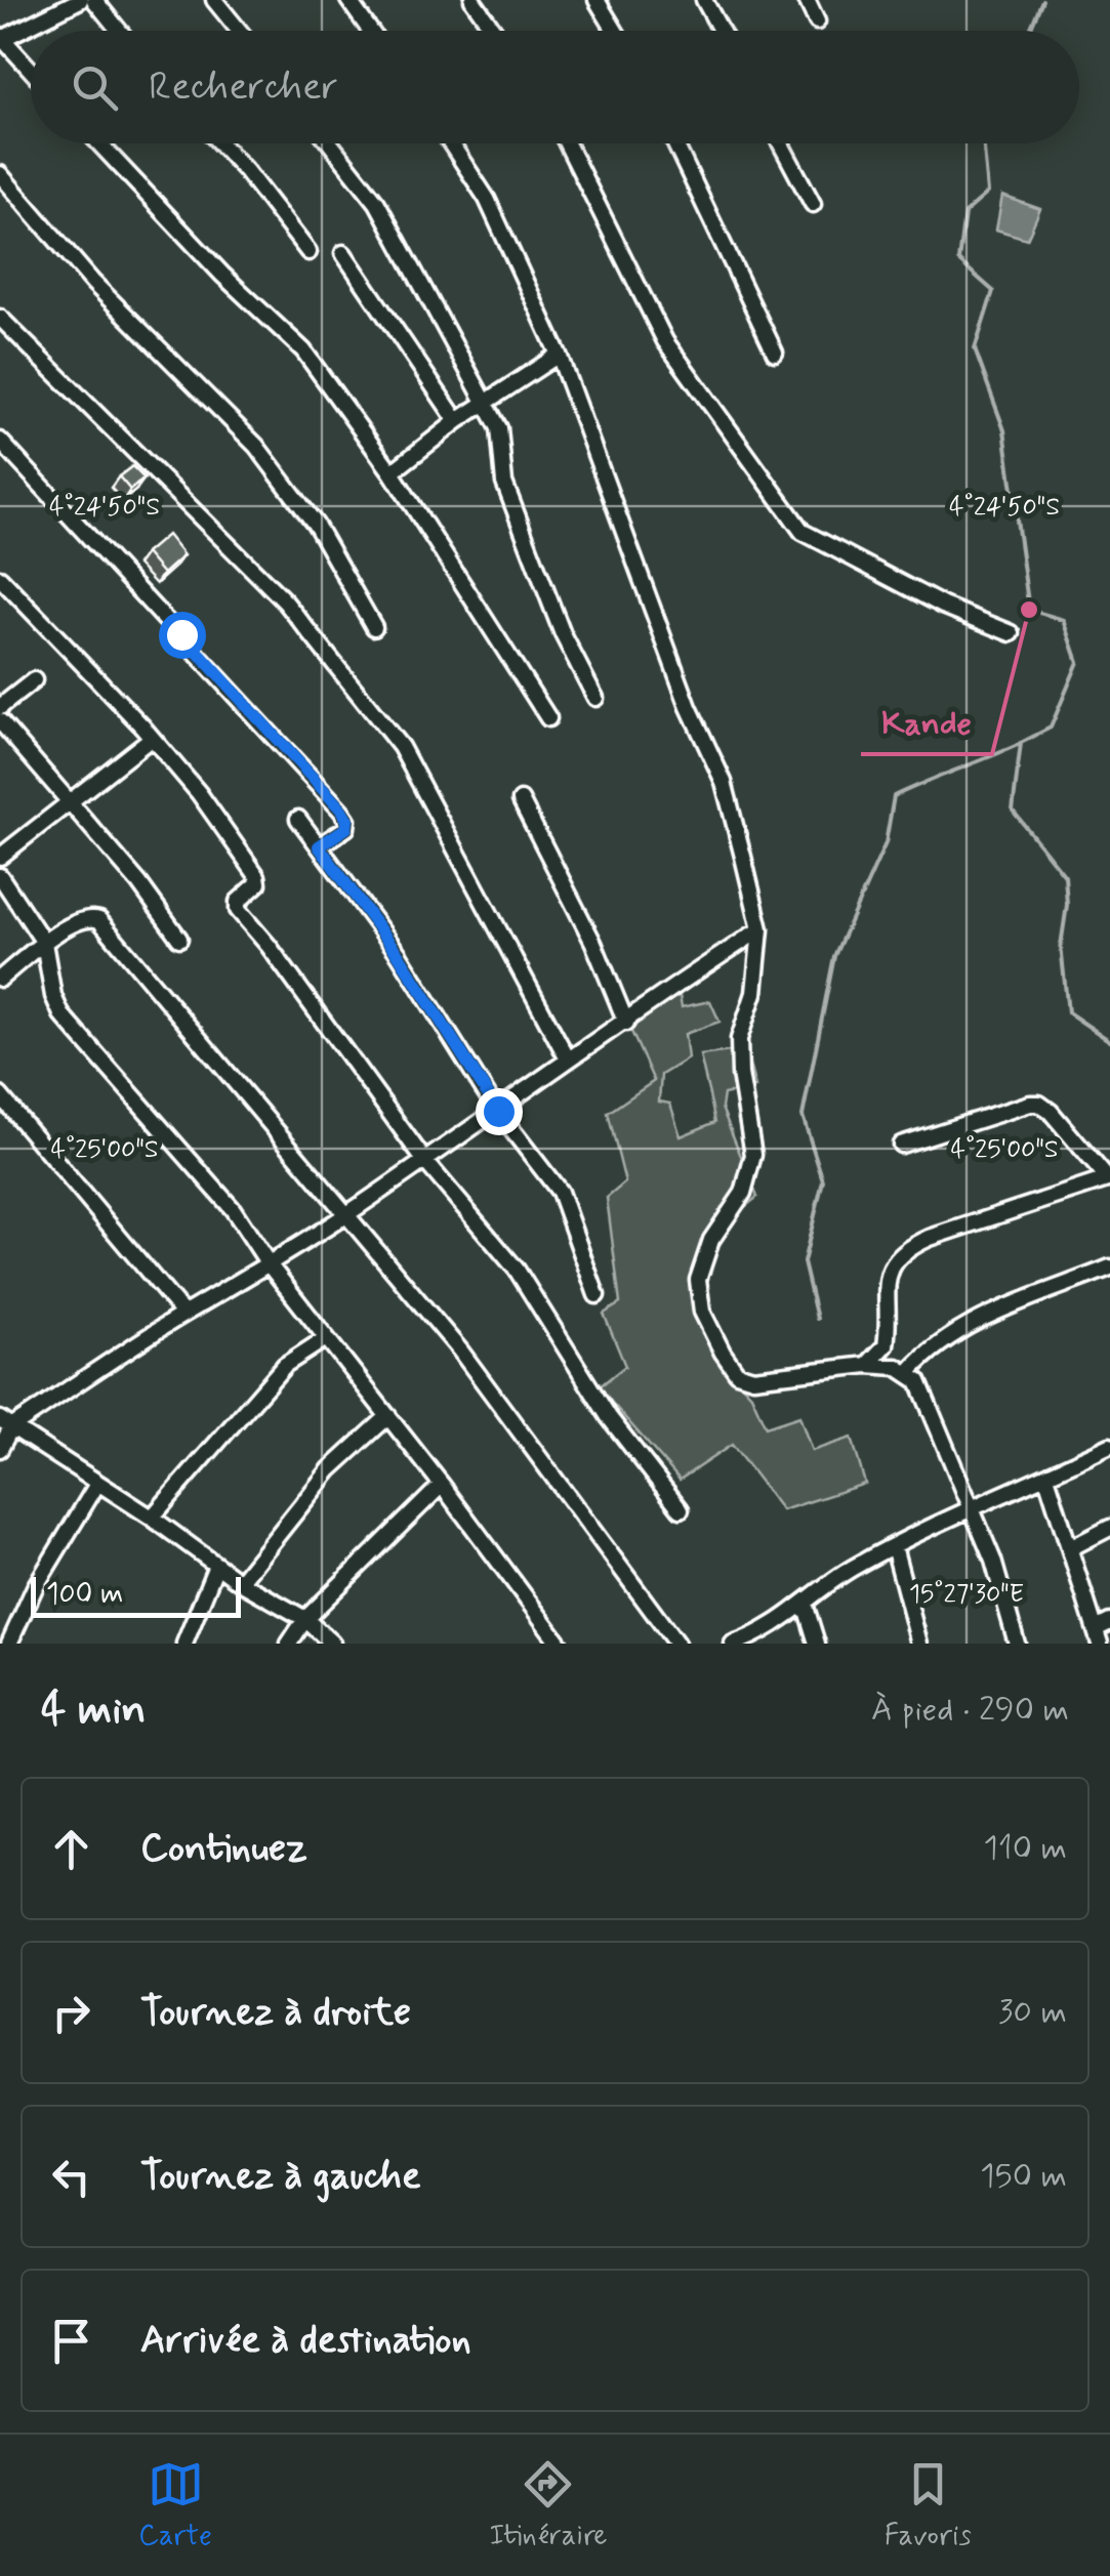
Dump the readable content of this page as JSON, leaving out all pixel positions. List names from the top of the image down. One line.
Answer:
{"places":["Kande"],"scale_bar":"100 m","page":{"search":"Rechercher","scale":"100 m","heading":["4 min","À pied · 290 m"],"list":[["Continuez","110 m"],["Tournez à droite","30 m"],["Tournez à gauche","150 m"],"Arrivée à destination"],"nav":["Carte","Itinéraire","Favoris"]},"coordinates":["4°24'50\"S","4°25'00\"S","15°27'30\"E"]}
